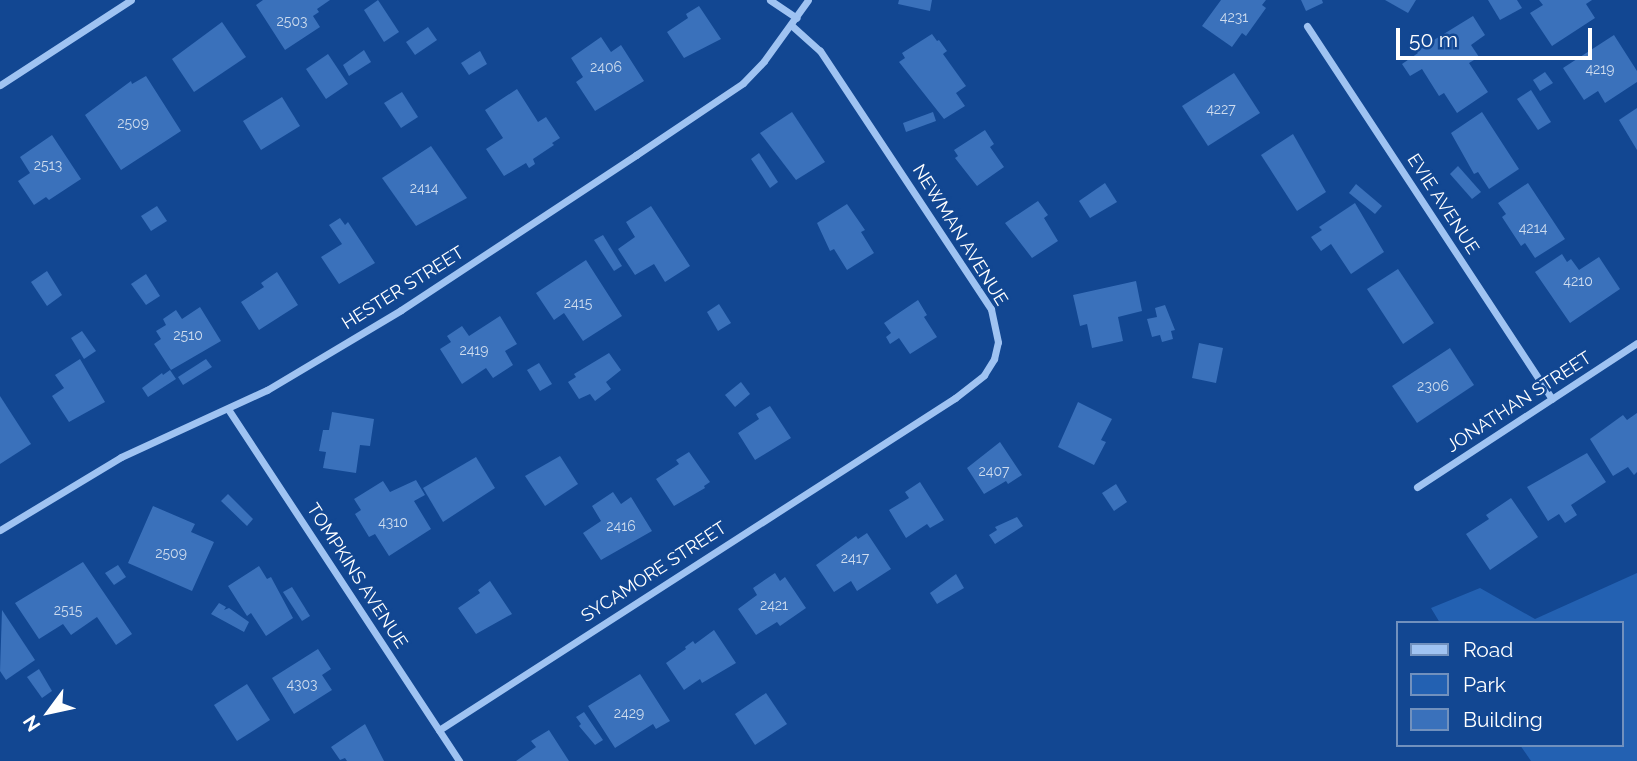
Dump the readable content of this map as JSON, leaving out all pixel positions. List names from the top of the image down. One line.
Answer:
{"streets":{"street":["EVIE AVENUE","NEWMAN AVENUE","HESTER STREET","JONATHAN STREET","SYCAMORE STREET","TOMPKINS AVENUE"]},"crossings":[["EVIE AVENUE","JONATHAN STREET"],["NEWMAN AVENUE","HESTER STREET"],["NEWMAN AVENUE","SYCAMORE STREET"],["HESTER STREET","TOMPKINS AVENUE"],["SYCAMORE STREET","TOMPKINS AVENUE"]],"house_numbers":["4231","2503","2406","4219","4227","2509","2513","2414","4214","4210","2415","2510","2419","2306","2407","4310","2416","2509","2417","2421","2515","4303","2429"],"legend":["Road","Park","Building"],"scale_bar":"50 m","north":"bottom left"}
